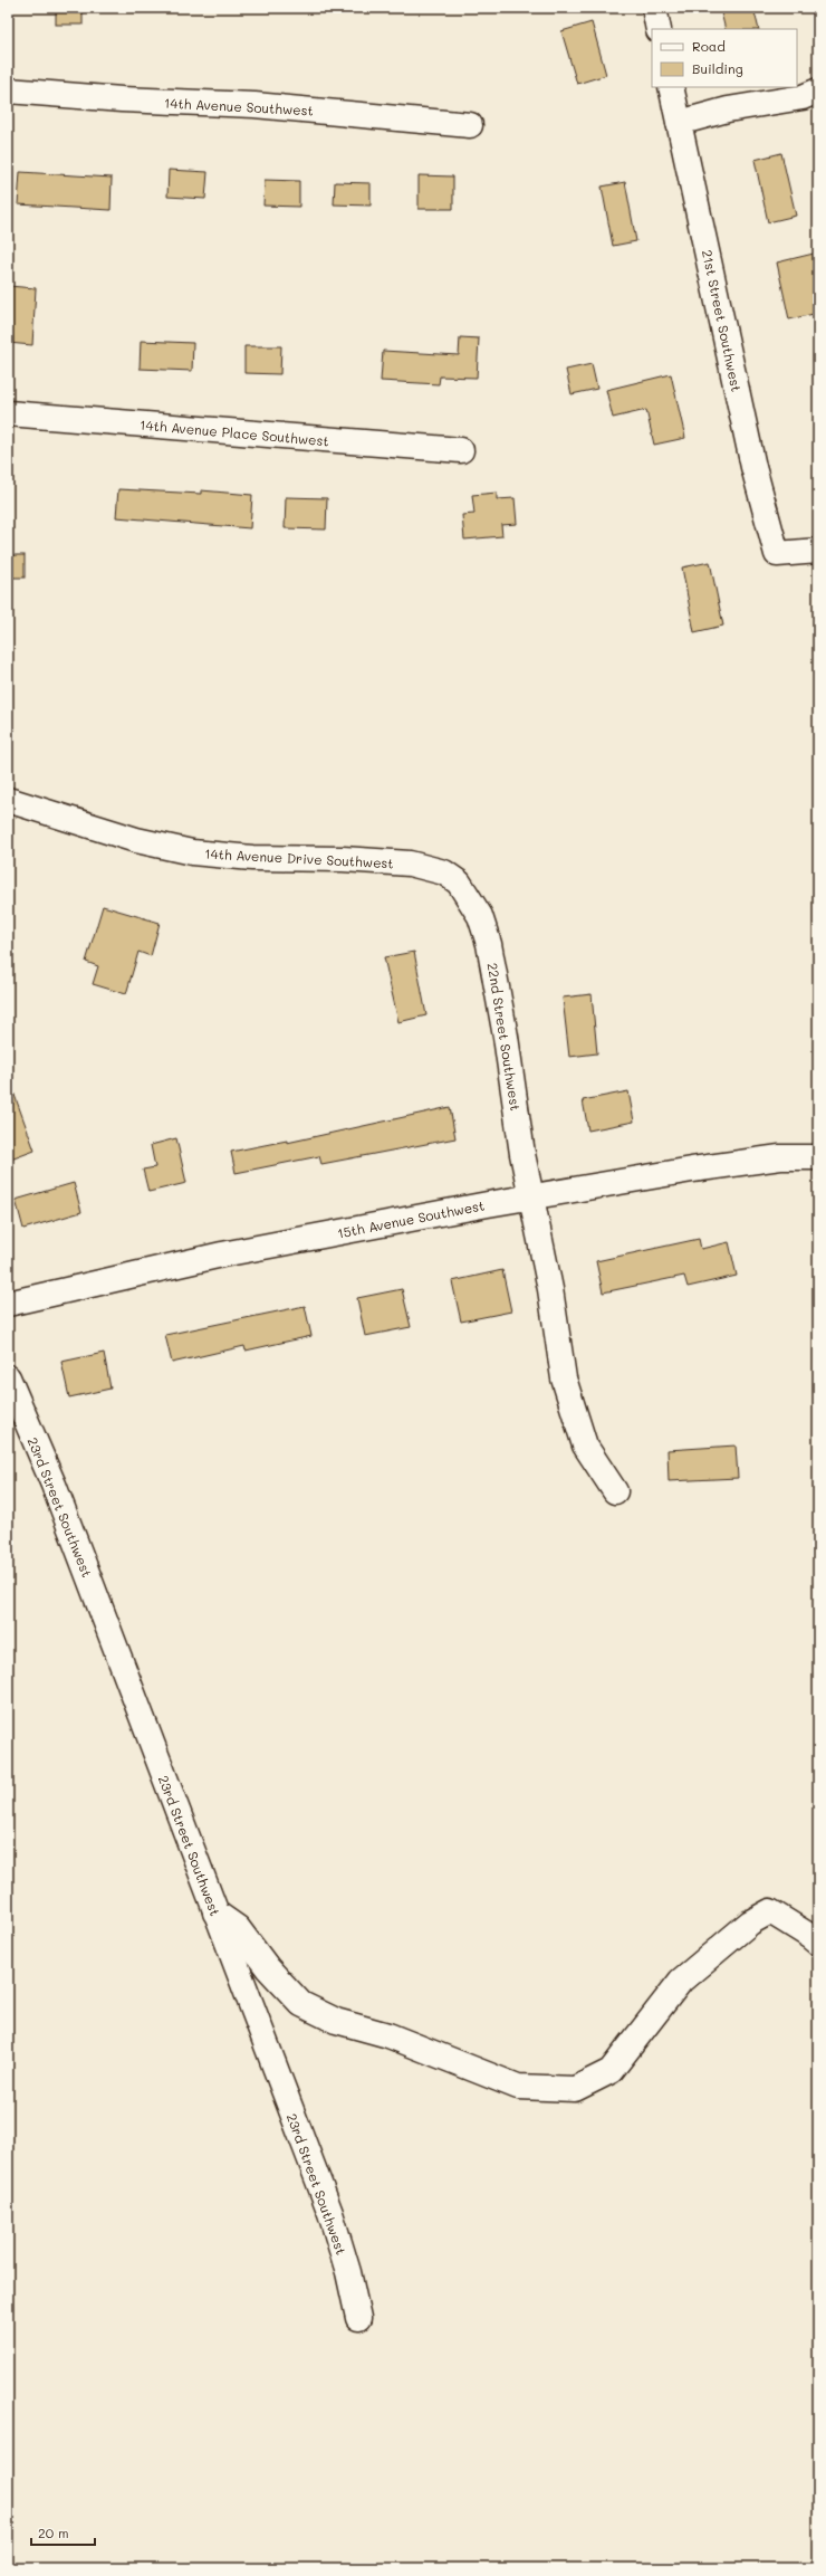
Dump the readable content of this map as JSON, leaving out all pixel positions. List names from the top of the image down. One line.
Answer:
{"streets":{"street":["14th Avenue Southwest","21st Street Southwest","14th Avenue Place Southwest","14th Avenue Drive Southwest","22nd Street Southwest","15th Avenue Southwest","23rd Street Southwest"]},"crossings":[["14th Avenue Drive Southwest","22nd Street Southwest"],["22nd Street Southwest","15th Avenue Southwest"]],"legend":["Road","Building"],"scale_bar":"20 m"}
